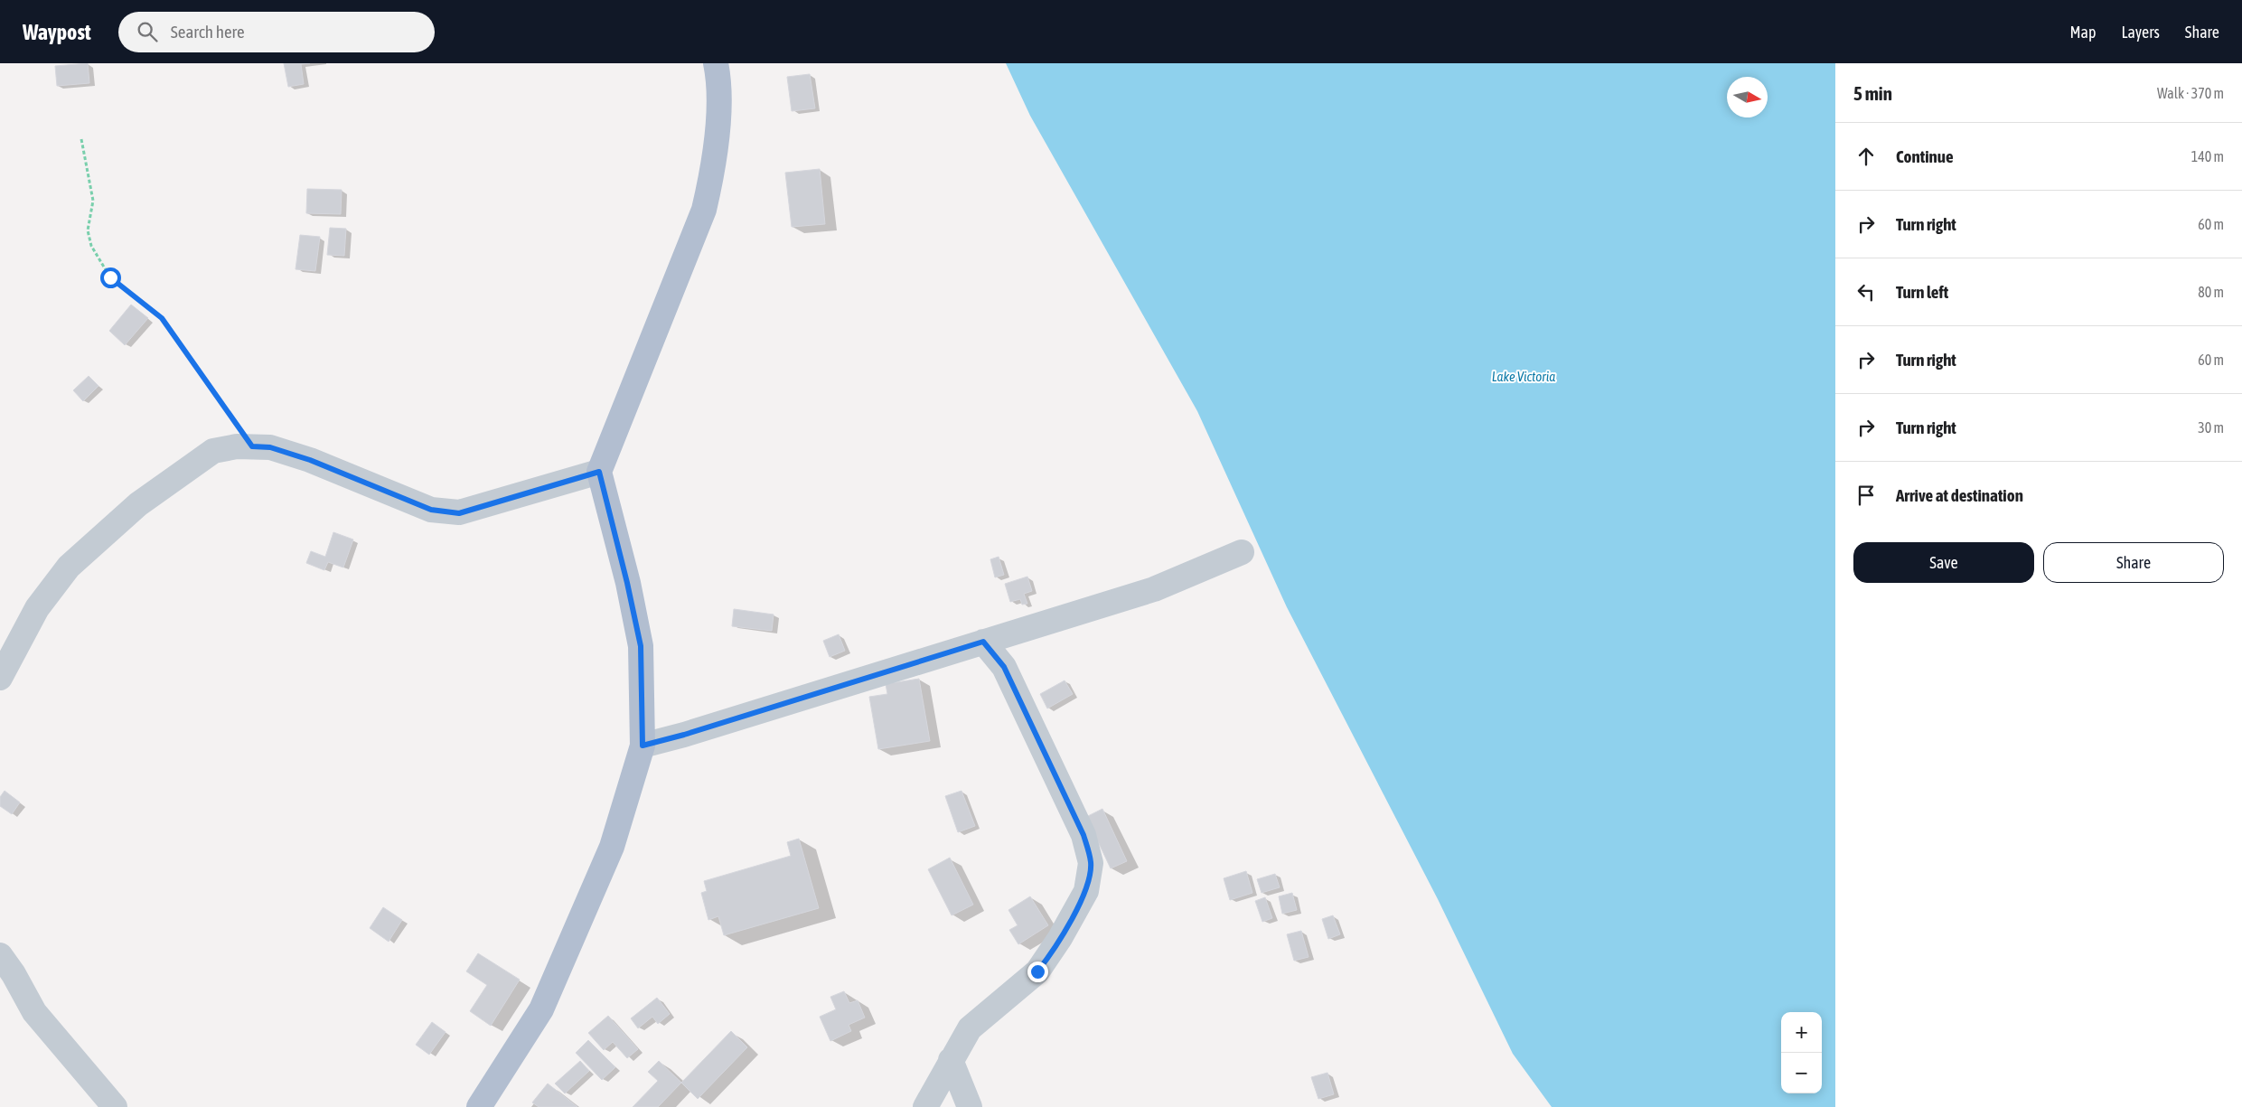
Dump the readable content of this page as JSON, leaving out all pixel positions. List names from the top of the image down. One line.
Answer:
{"water":["Lake Victoria"],"north":"right","page":{"header":"Waypost","search":"Search here","nav":["Map","Layers","Share"],"heading":["5 min","Walk · 370 m"],"list":[["Continue","140 m"],["Turn right","60 m"],["Turn left","80 m"],["Turn right","60 m"],["Turn right","30 m"],"Arrive at destination"],"buttons":["Save","Share"],"map_buttons":["+","−"]}}
